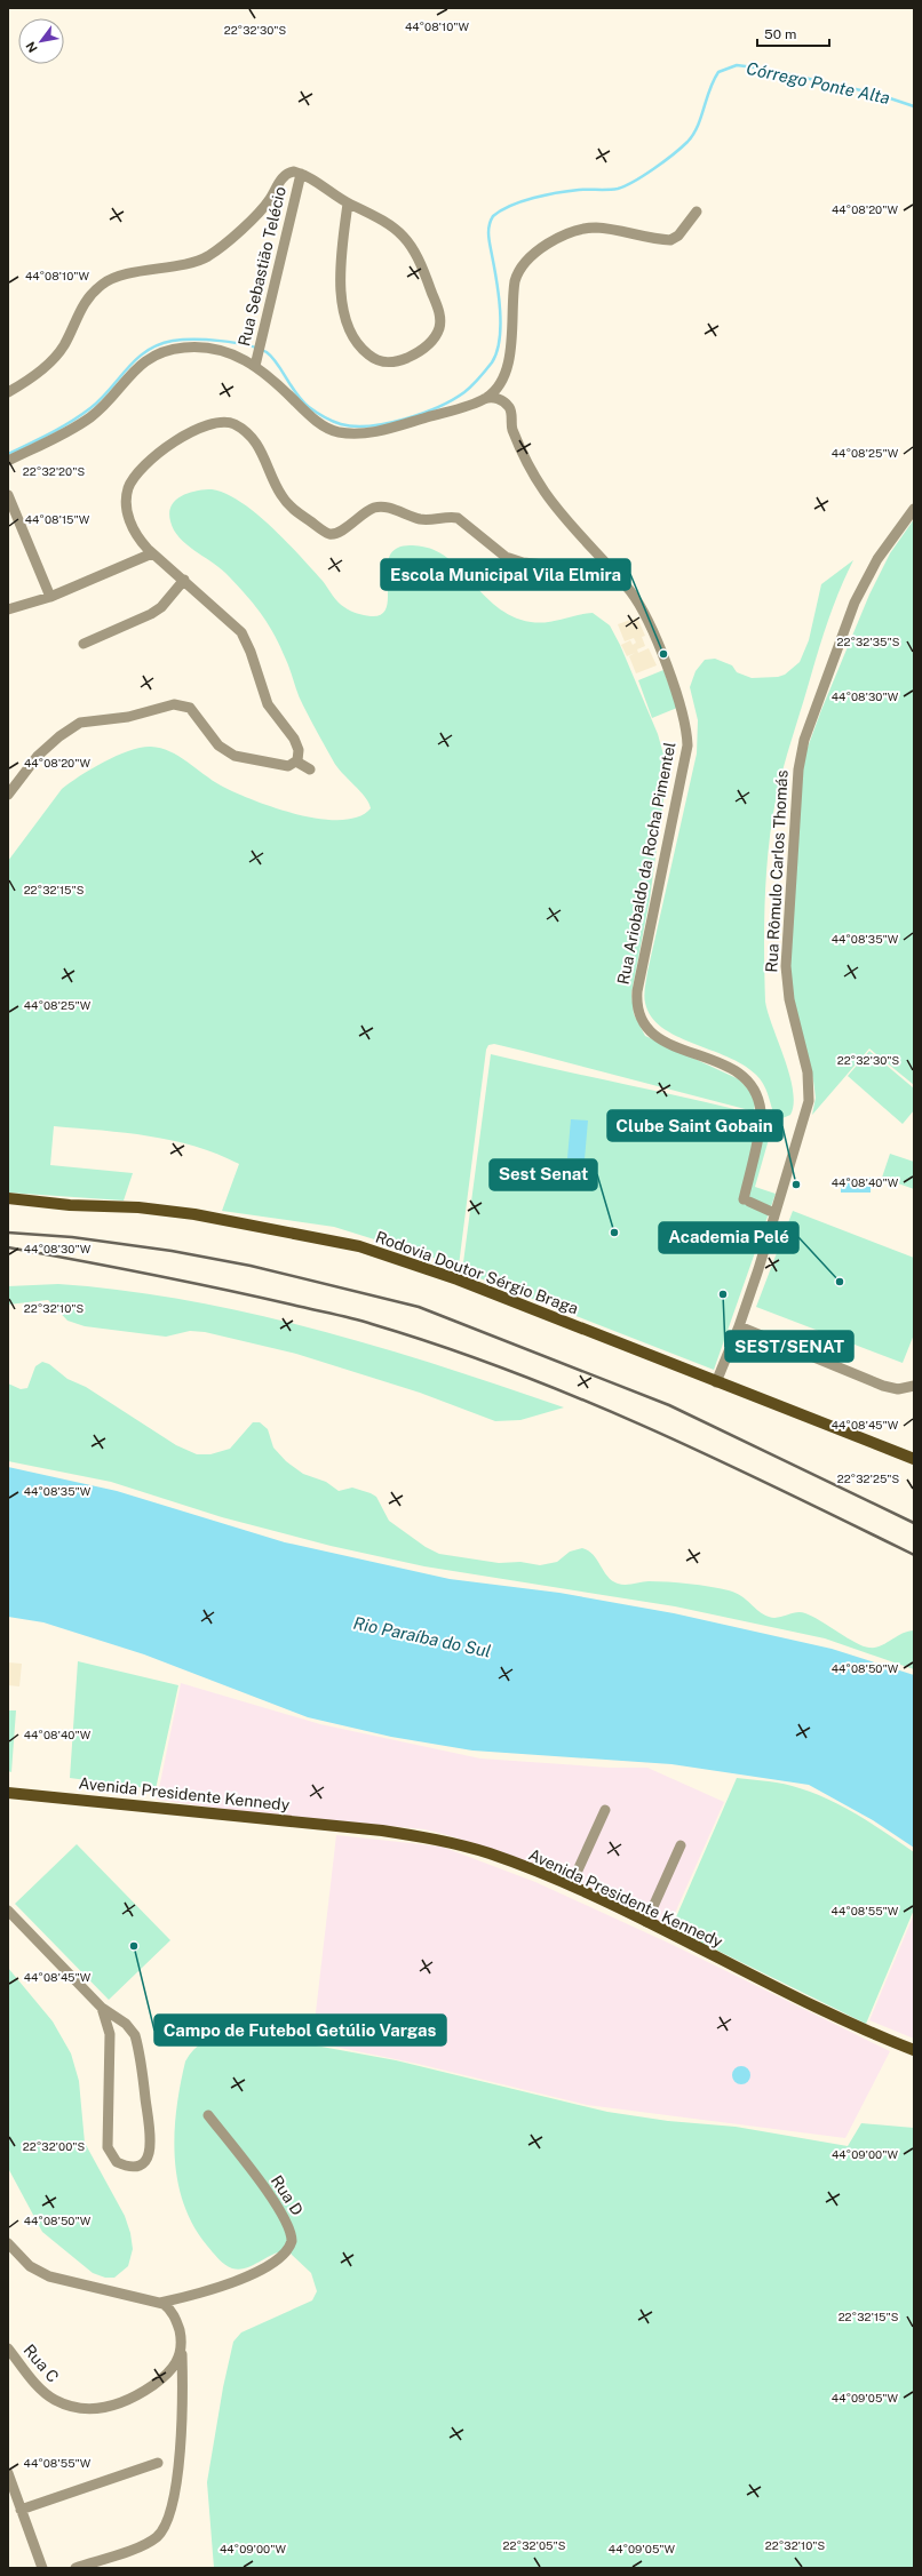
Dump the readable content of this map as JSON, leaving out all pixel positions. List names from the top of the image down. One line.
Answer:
{"streets":{"main road":["Rodovia Doutor Sérgio Braga","Avenida Presidente Kennedy"],"street":["Rua Sebastião Telécio","Rua Ariobaldo da Rocha Pimentel","Rua Rômulo Carlos Thomás","Rua D","Rua C"]},"crossings":[["Rua Ariobaldo da Rocha Pimentel","Rua Rômulo Carlos Thomás"],["Rua Rômulo Carlos Thomás","Rodovia Doutor Sérgio Braga"]],"water":["Córrego Ponte Alta","Rio Paraíba do Sul"],"places":["Escola Municipal Vila Elmira","Clube Saint Gobain","Sest Senat","Academia Pelé","SEST/SENAT","Campo de Futebol Getúlio Vargas"],"scale_bar":"50 m","north":"bottom left","coordinates":["44°08'10\"W","22°32'30\"S","44°08'20\"W","44°08'25\"W","22°32'20\"S","44°08'15\"W","22°32'35\"S","44°08'30\"W","22°32'15\"S","44°08'35\"W","44°08'40\"W","22°32'10\"S","44°08'45\"W","22°32'25\"S","44°08'50\"W","44°08'55\"W","22°32'00\"S","44°09'00\"W","44°09'05\"W","22°32'05\"S"]}
